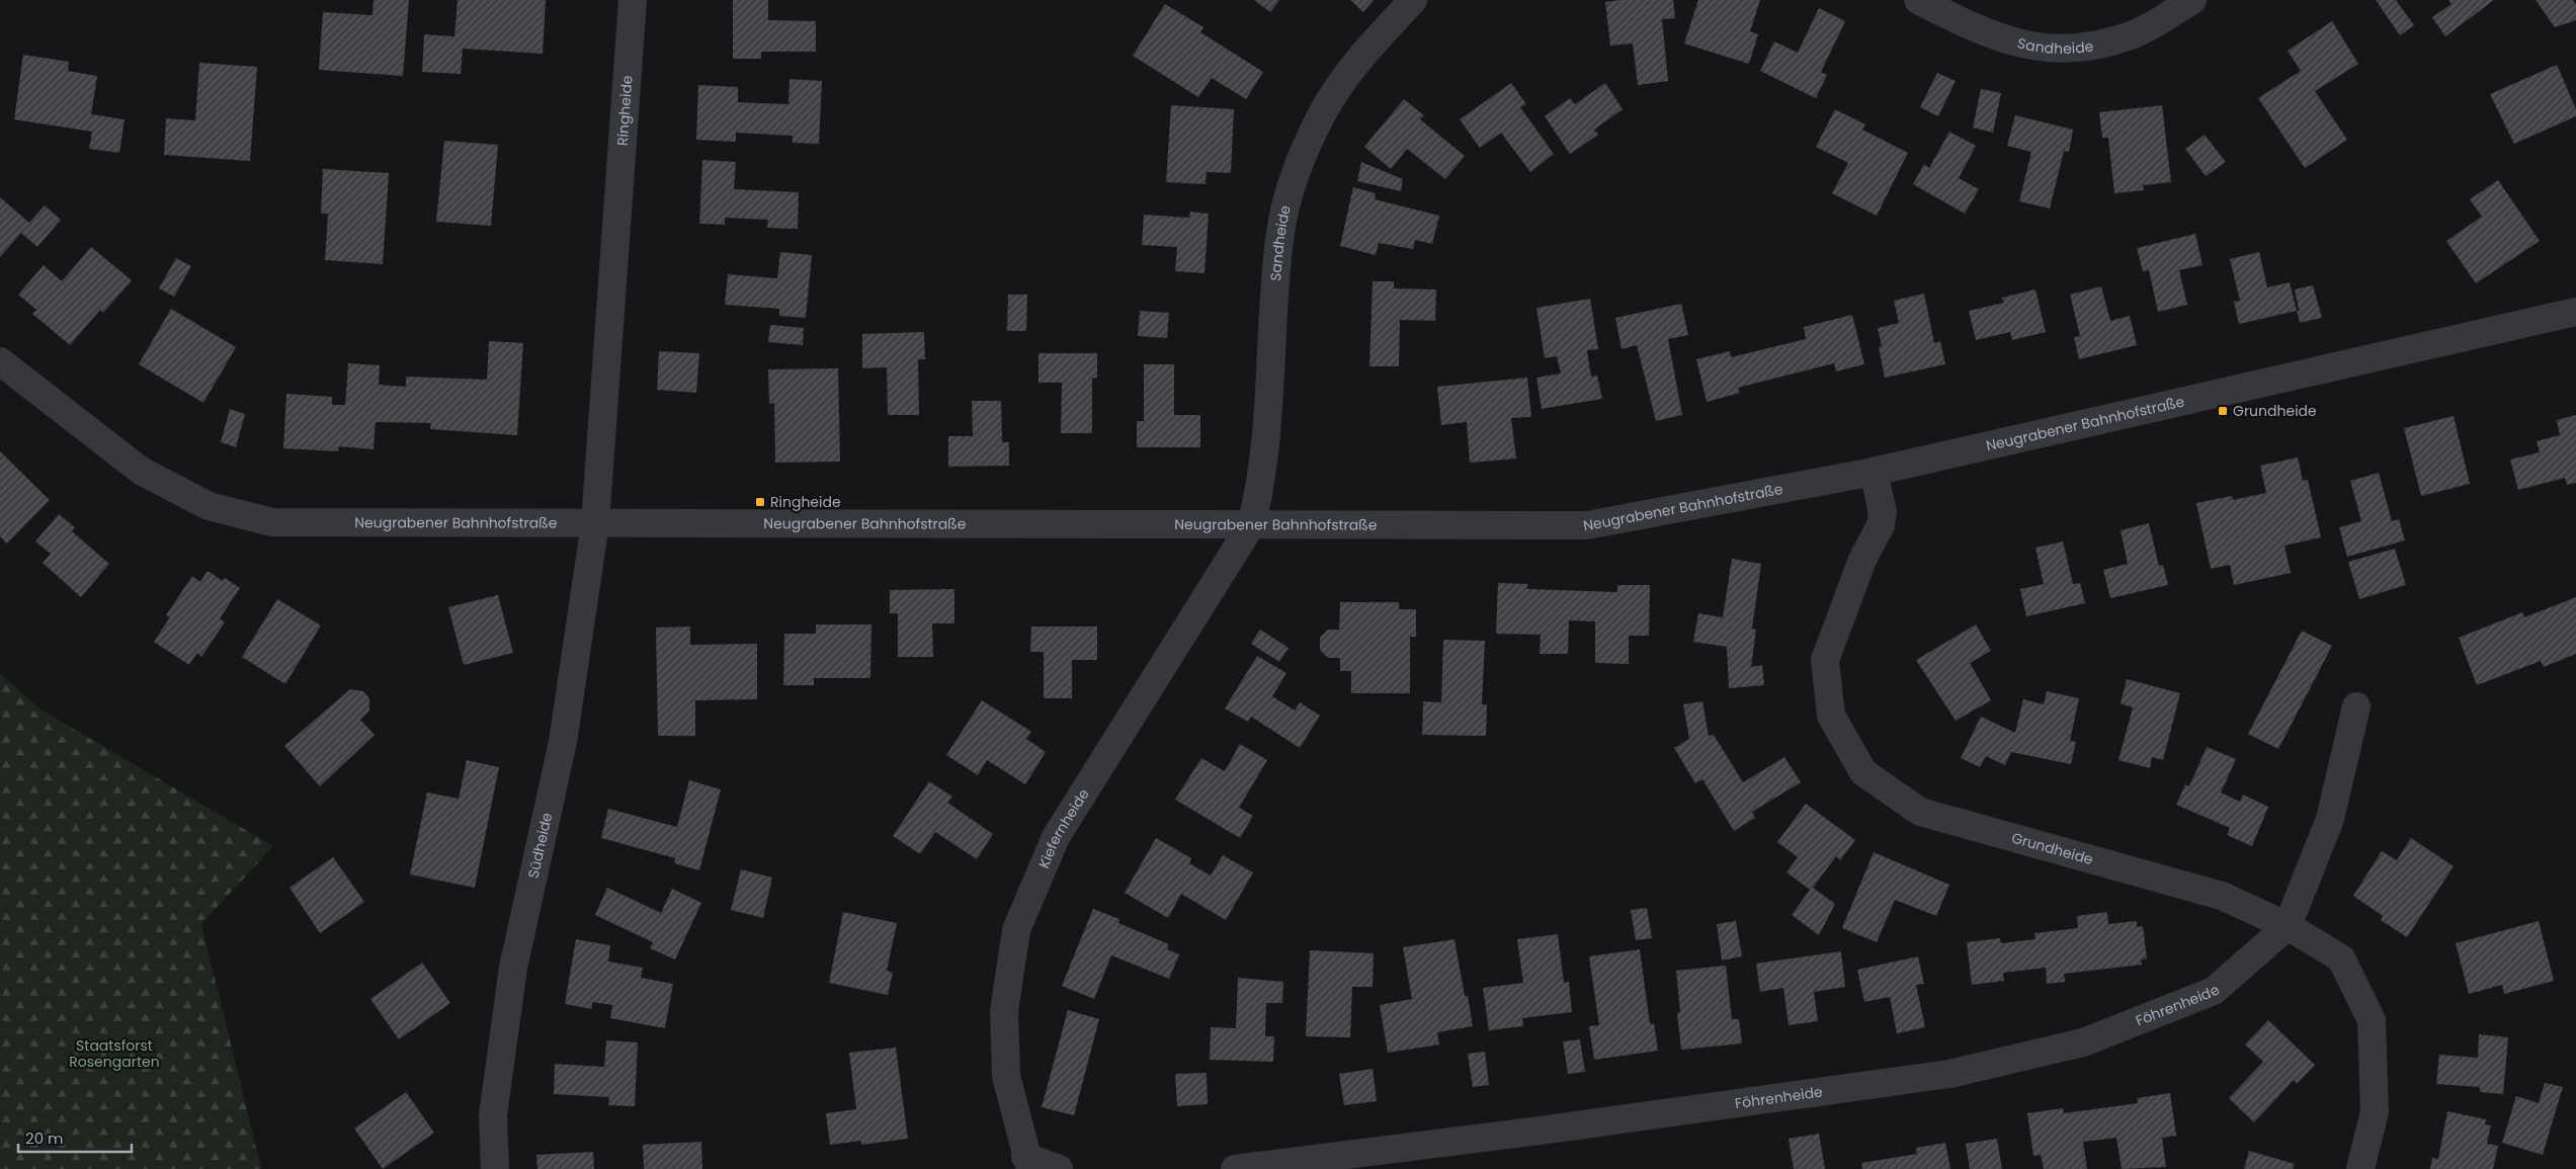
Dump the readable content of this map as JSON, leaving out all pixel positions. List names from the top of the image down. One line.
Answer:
{"streets":{"street":["Sandheide","Ringheide","Neugrabener Bahnhofstraße","Kiefernheide","Südheide","Grundheide","Föhrenheide"]},"crossings":[["Sandheide","Neugrabener Bahnhofstraße"],["Sandheide","Kiefernheide"],["Ringheide","Neugrabener Bahnhofstraße"],["Ringheide","Südheide"],["Neugrabener Bahnhofstraße","Kiefernheide"],["Neugrabener Bahnhofstraße","Südheide"],["Neugrabener Bahnhofstraße","Grundheide"],["Grundheide","Föhrenheide"]],"parks":["Staatsforst Rosengarten"],"places":{"transit":["Grundheide","Ringheide"]},"scale_bar":"20 m"}
